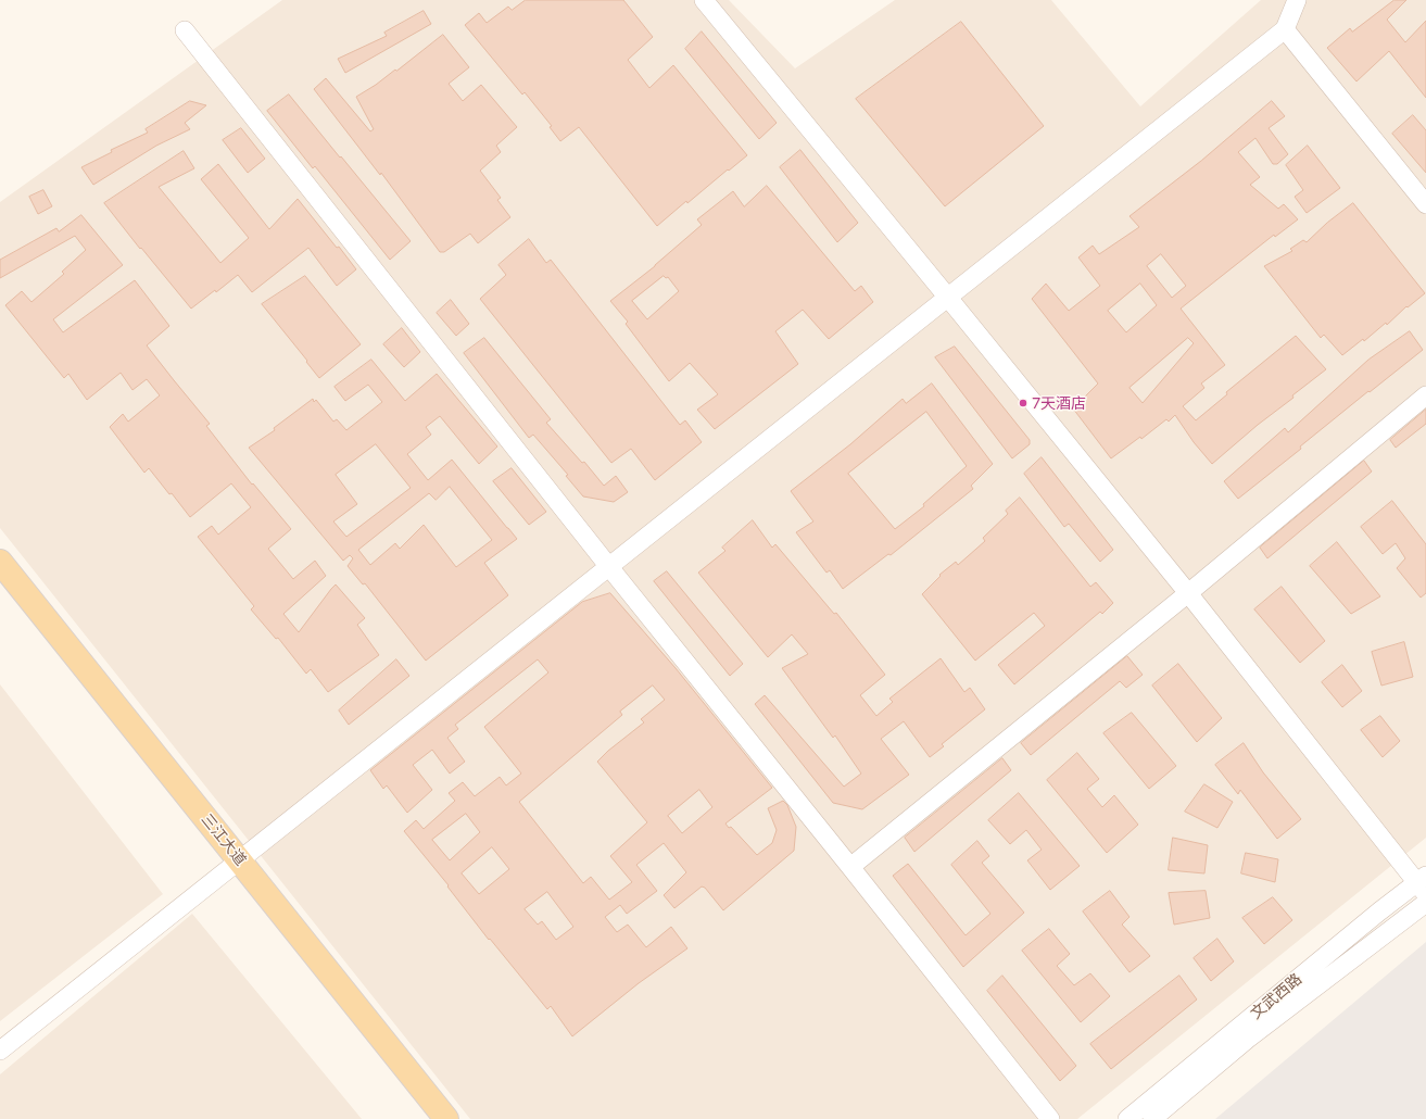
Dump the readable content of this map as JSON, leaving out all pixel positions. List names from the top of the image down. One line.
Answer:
{"streets":{"main road":["三江大道"],"street":["文武西路"]},"places":["7天酒店"]}
